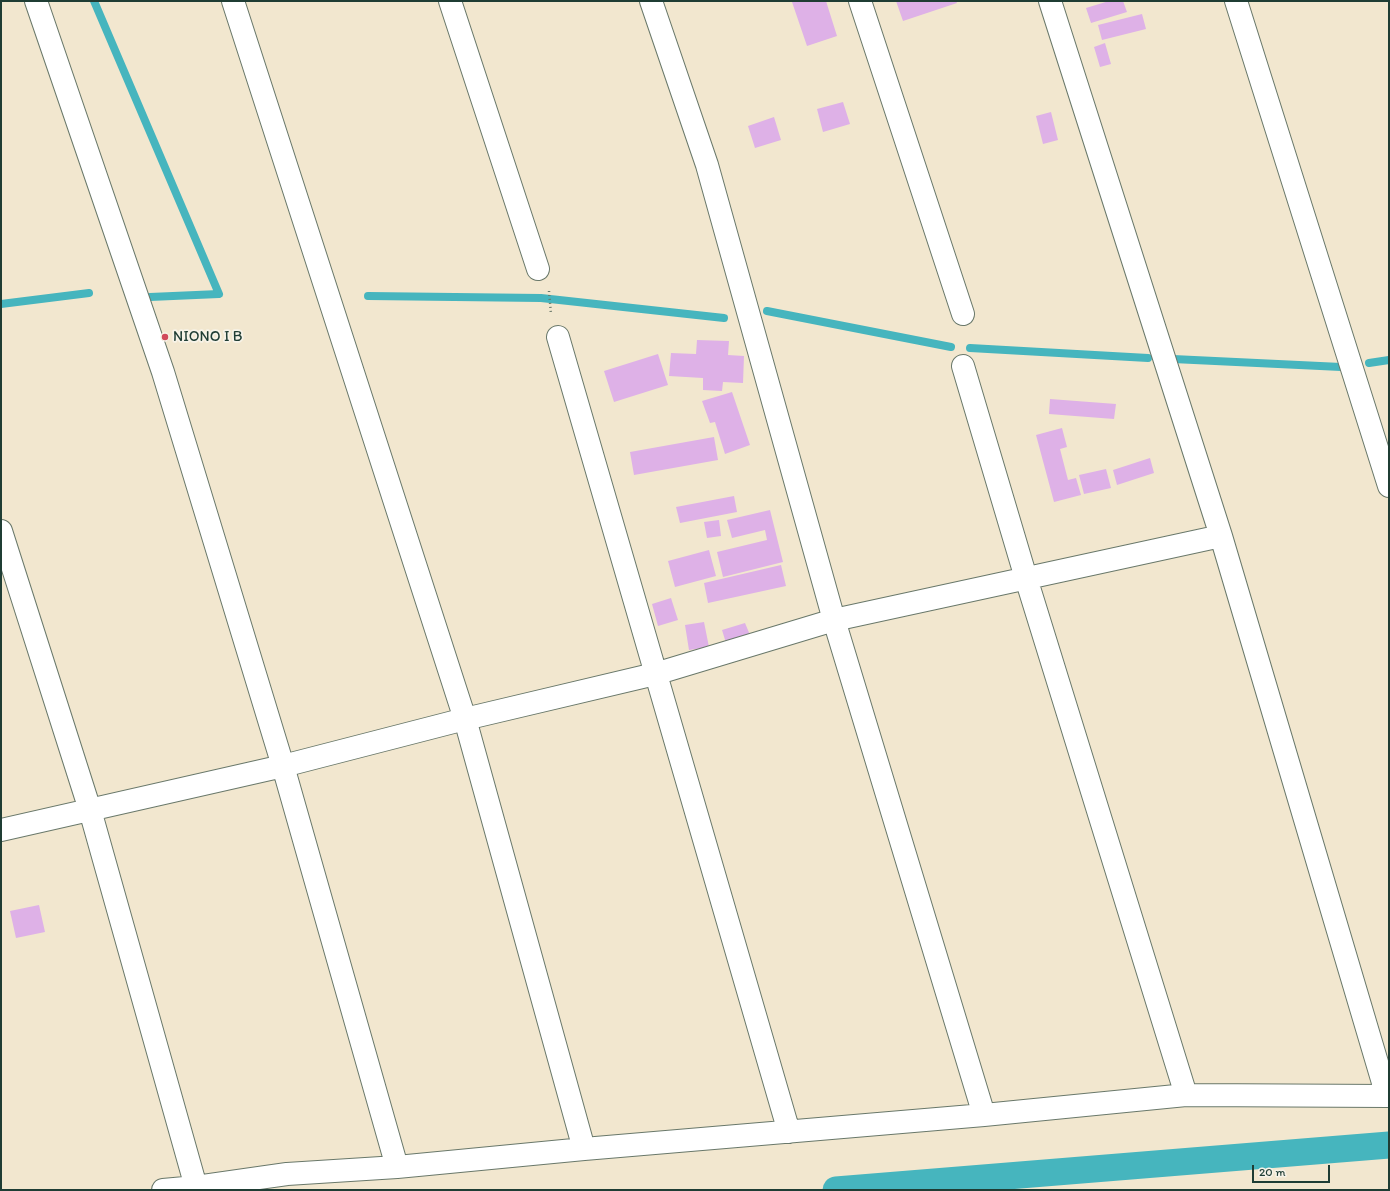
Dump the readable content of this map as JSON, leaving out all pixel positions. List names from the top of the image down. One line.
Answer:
{"places":["NIONO I B"],"scale_bar":"20 m"}
